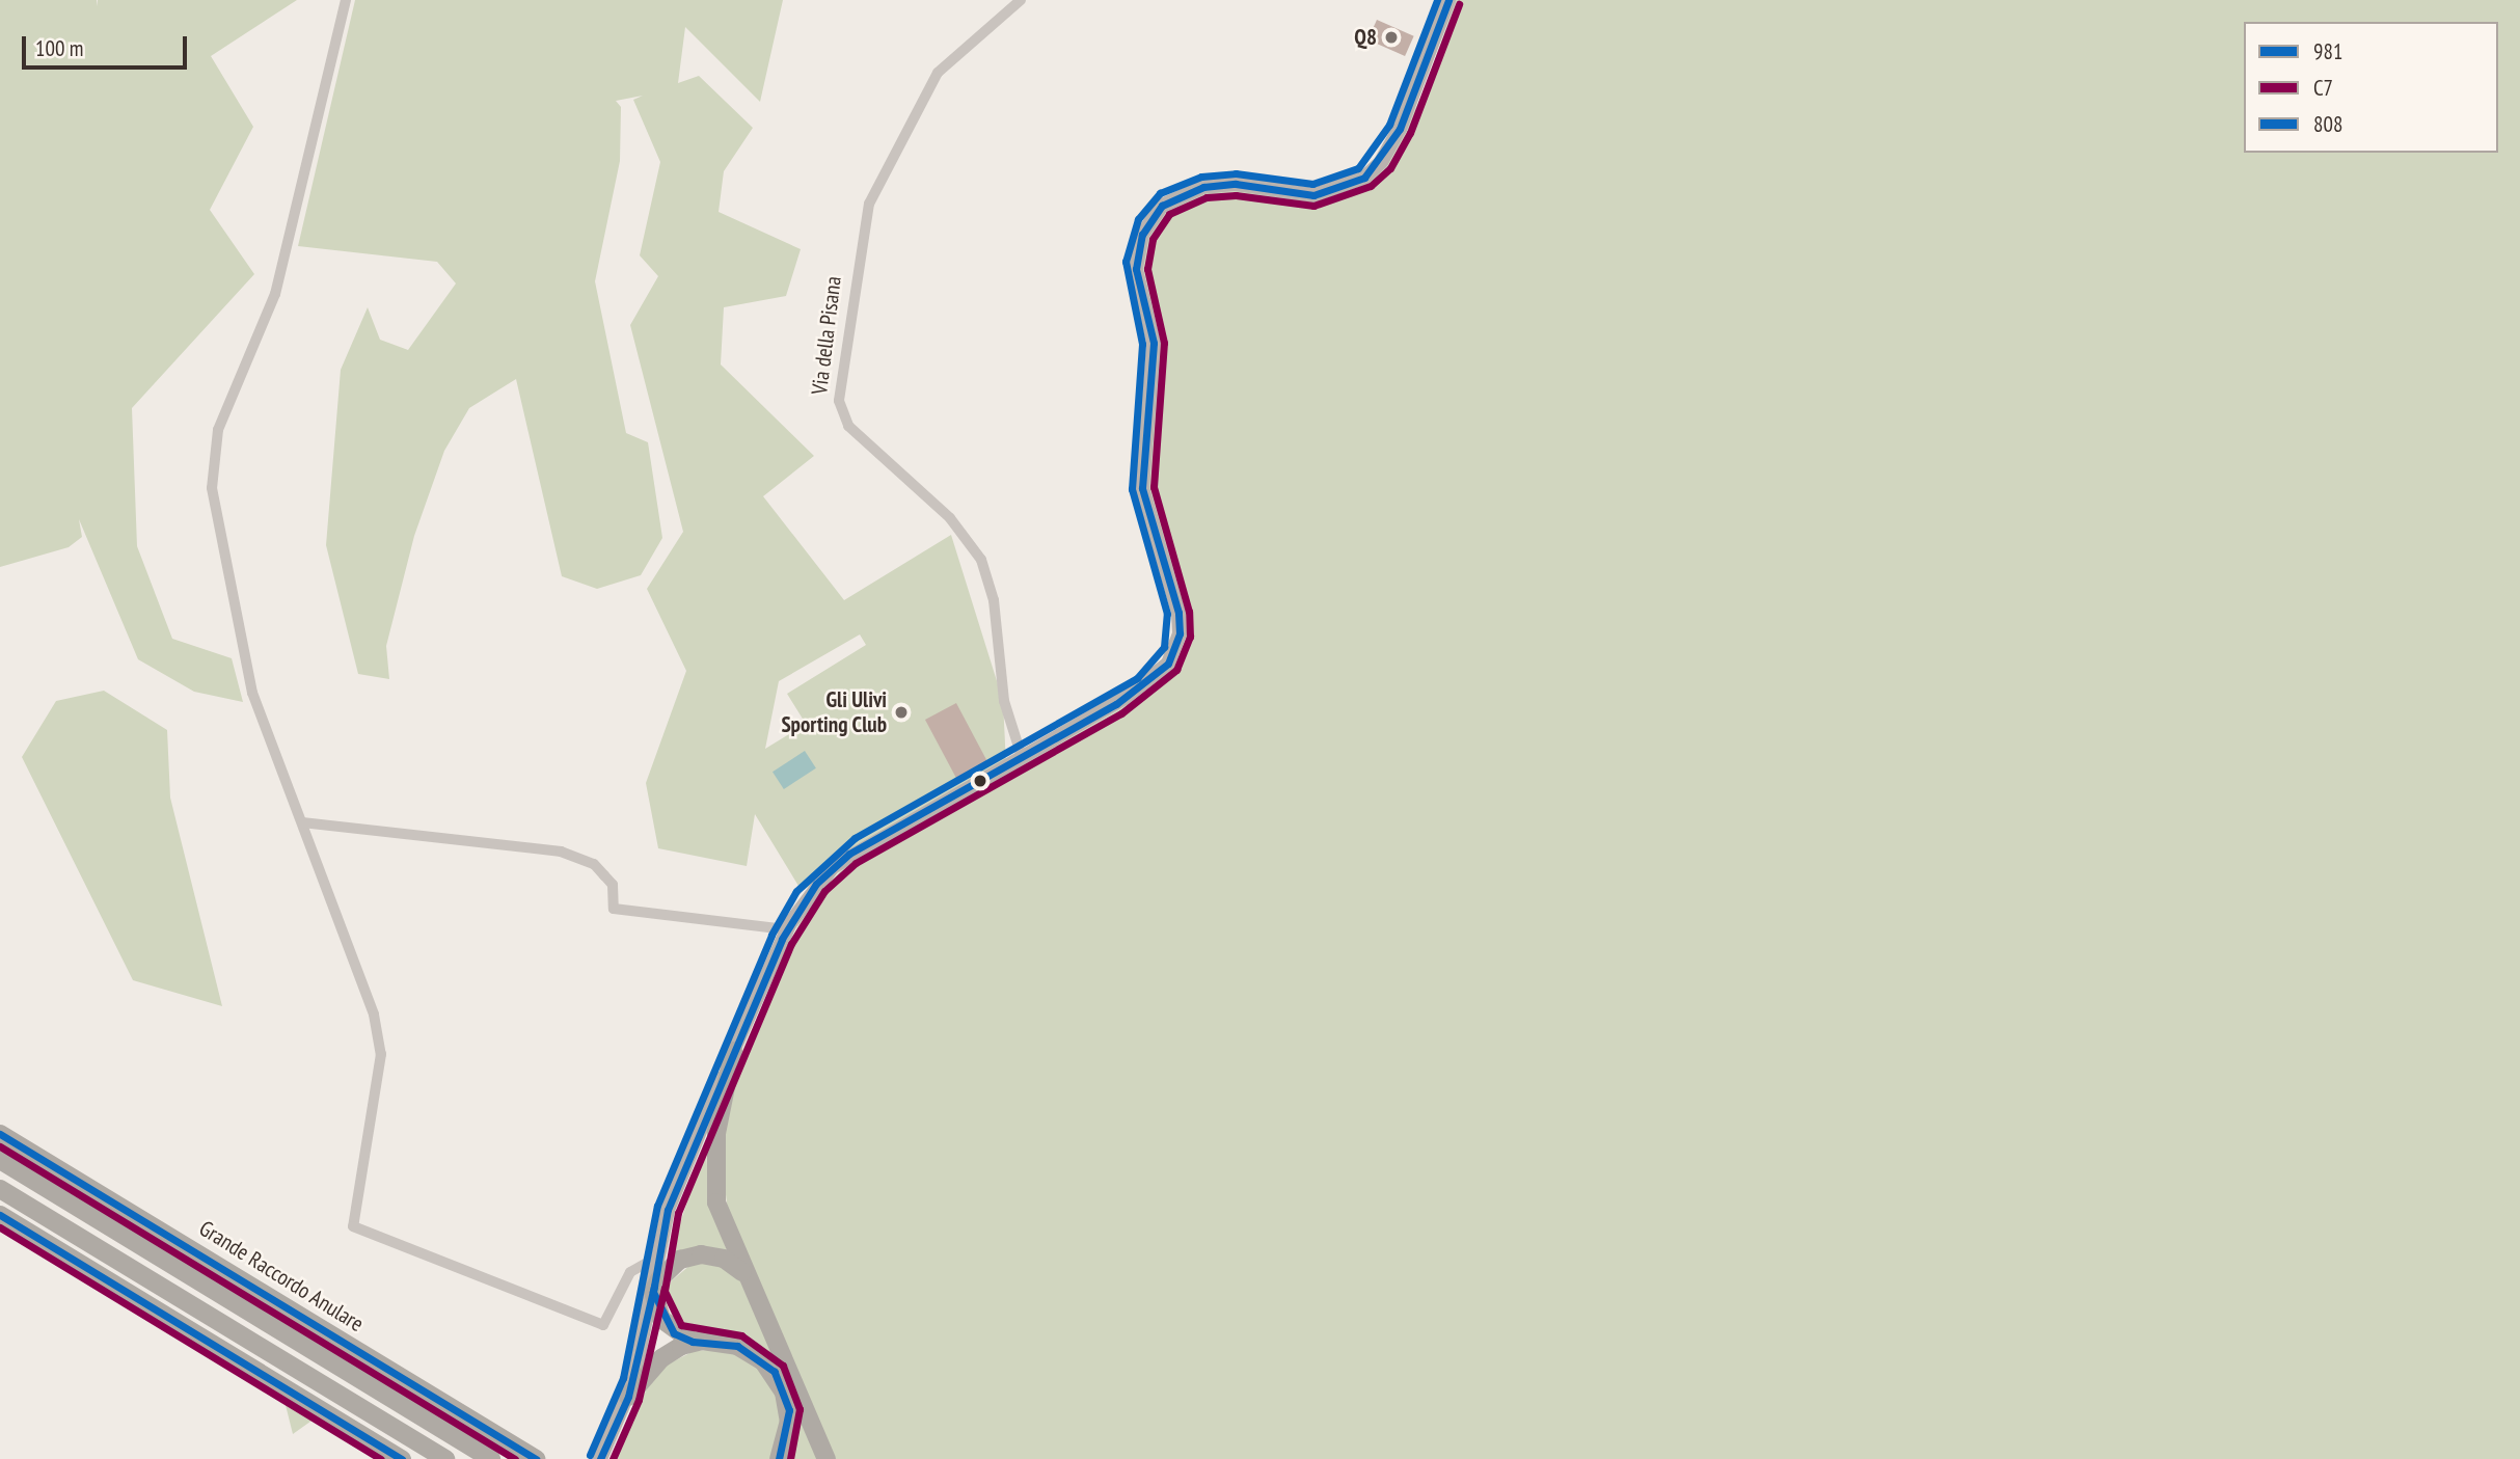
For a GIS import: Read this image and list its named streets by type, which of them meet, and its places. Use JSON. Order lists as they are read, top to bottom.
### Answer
{
  "streets": {
    "highway": ["Grande Raccordo Anulare"],
    "street": ["Via della Pisana"]
  },
  "places": ["Q8", "Gli Ulivi Sporting Club"],
  "lines": ["transit line 981", "transit line 808", "transit line C7"],
  "legend": ["981", "C7", "808"],
  "scale_bar": "100 m"
}
